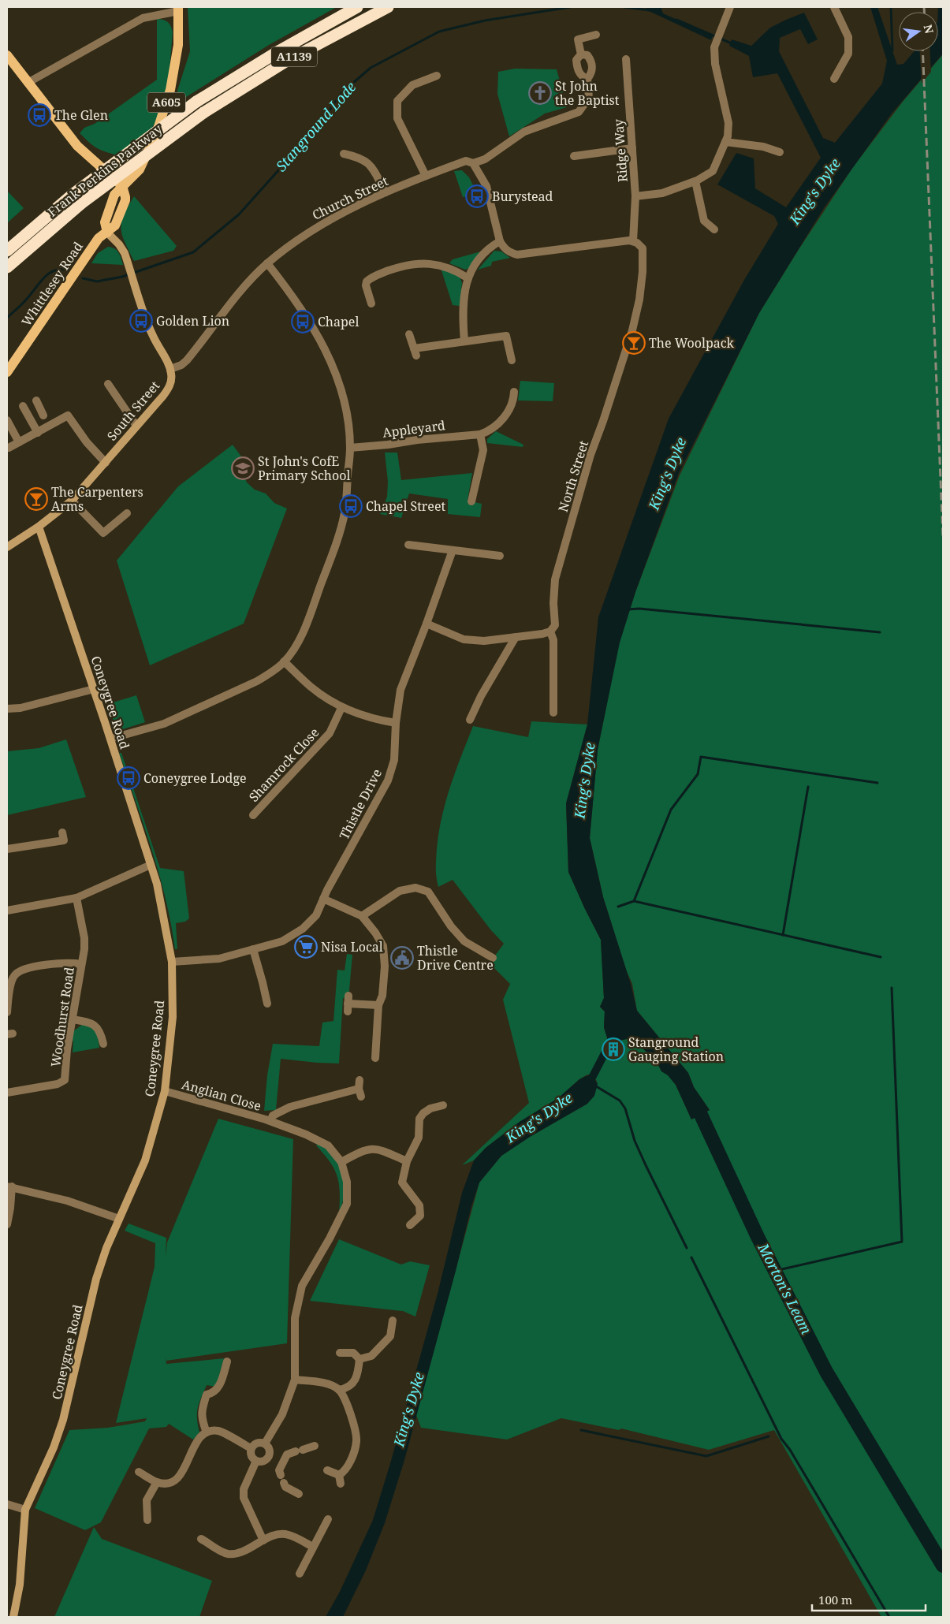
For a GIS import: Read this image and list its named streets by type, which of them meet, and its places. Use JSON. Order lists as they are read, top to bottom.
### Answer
{
  "streets": {
    "highway": ["A1139", "Frank Perkins Parkway"],
    "main road": ["A605", "Whittlesey Road"],
    "street": [
      "Ridge Way",
      "Church Street",
      "South Street",
      "Appleyard",
      "North Street",
      "Coneygree Road",
      "Shamrock Close",
      "Thistle Drive",
      "Woodhurst Road",
      "Anglian Close"
    ]
  },
  "crossings": [
    ["A605", "Whittlesey Road"],
    ["Ridge Way", "North Street"],
    ["Church Street", "South Street"],
    ["Whittlesey Road", "South Street"],
    ["South Street", "Coneygree Road"],
    ["Coneygree Road", "Thistle Drive"],
    ["Coneygree Road", "Anglian Close"]
  ],
  "water": ["Stanground Lode", "King's Dyke", "Morton's Leam"],
  "places": {
    "church": ["St John the Baptist"],
    "bus stop": [
      "The Glen",
      "Burystead",
      "Golden Lion",
      "Chapel",
      "Chapel Street",
      "Coneygree Lodge"
    ],
    "bar": ["The Woolpack", "The Carpenters Arms"],
    "school or university": ["St John's CofE Primary School"],
    "supermarket": ["Nisa Local"],
    "public building": ["Thistle Drive Centre"],
    "building": ["Stanground Gauging Station"]
  },
  "scale_bar": "100 m",
  "north": "right"
}
